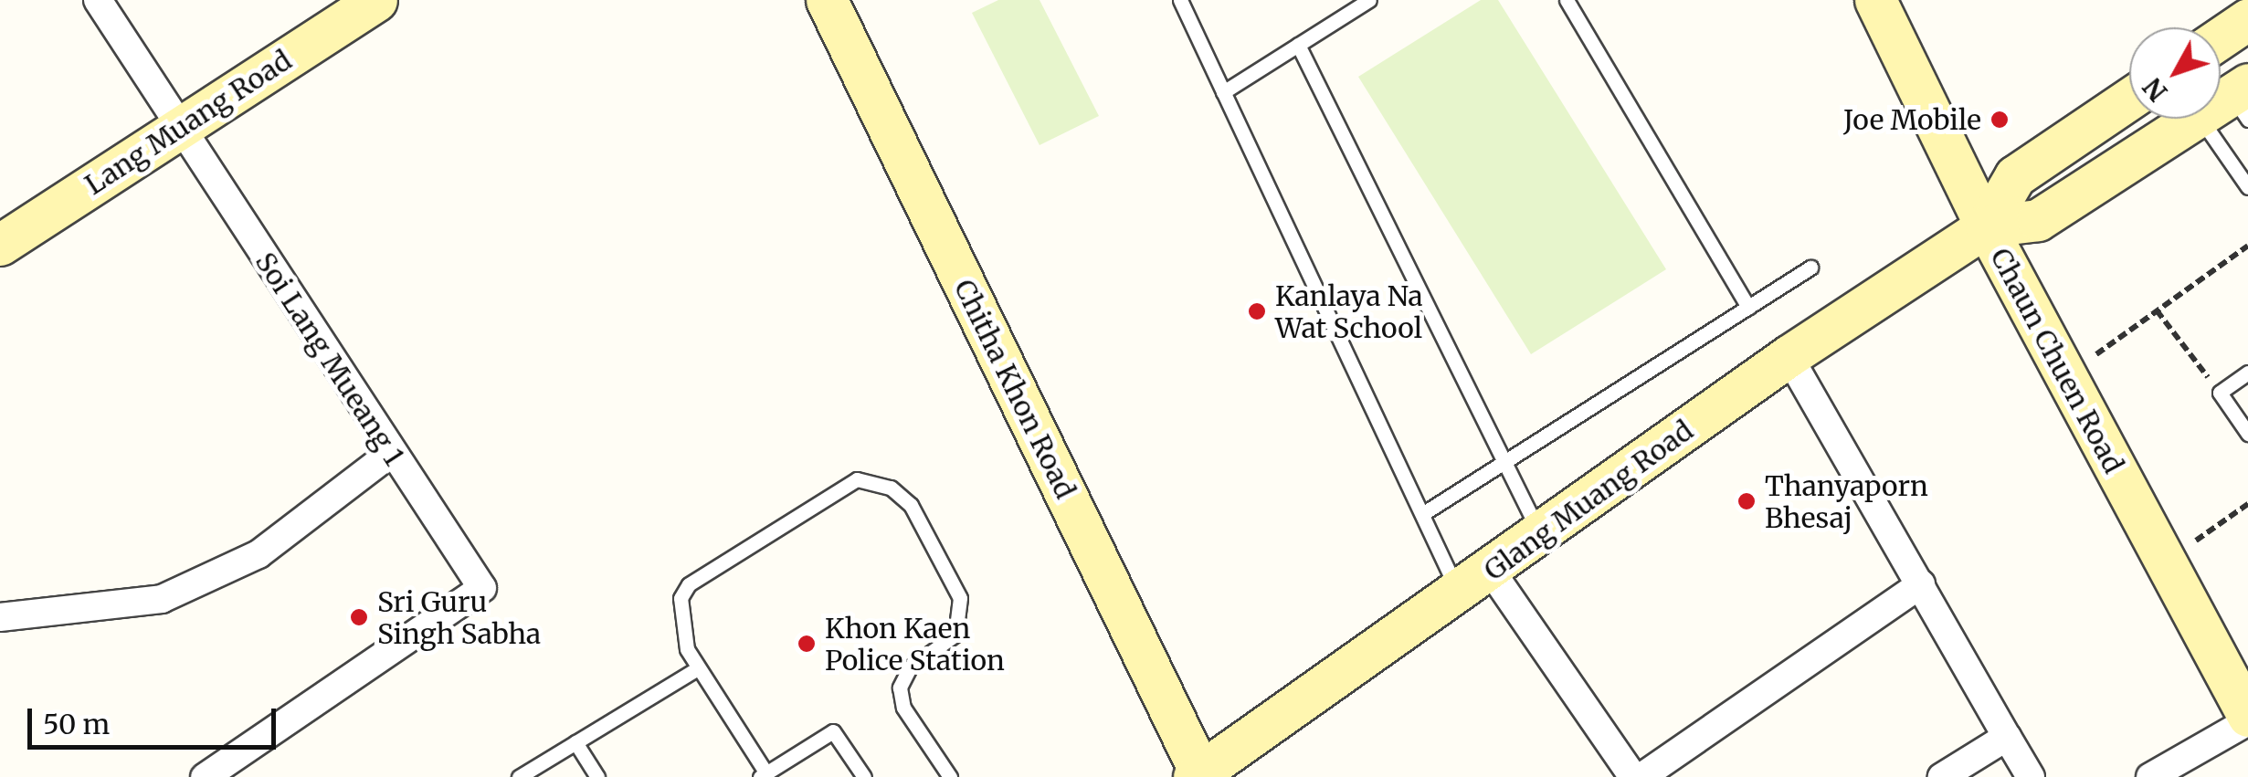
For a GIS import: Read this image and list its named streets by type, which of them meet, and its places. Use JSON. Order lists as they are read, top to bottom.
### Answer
{
  "streets": {
    "street": [
      "Lang Muang Road",
      "Soi Lang Mueang 1",
      "Chaun Chuen Road",
      "Chitha Khon Road",
      "Glang Muang Road"
    ]
  },
  "crossings": [
    ["Lang Muang Road", "Soi Lang Mueang 1"],
    ["Chaun Chuen Road", "Glang Muang Road"],
    ["Chitha Khon Road", "Glang Muang Road"]
  ],
  "places": [
    "Joe Mobile",
    "Kanlaya Na Wat School",
    "Thanyaporn Bhesaj",
    "Sri Guru Singh Sabha",
    "Khon Kaen Police Station"
  ],
  "scale_bar": "50 m",
  "north": "bottom left"
}
